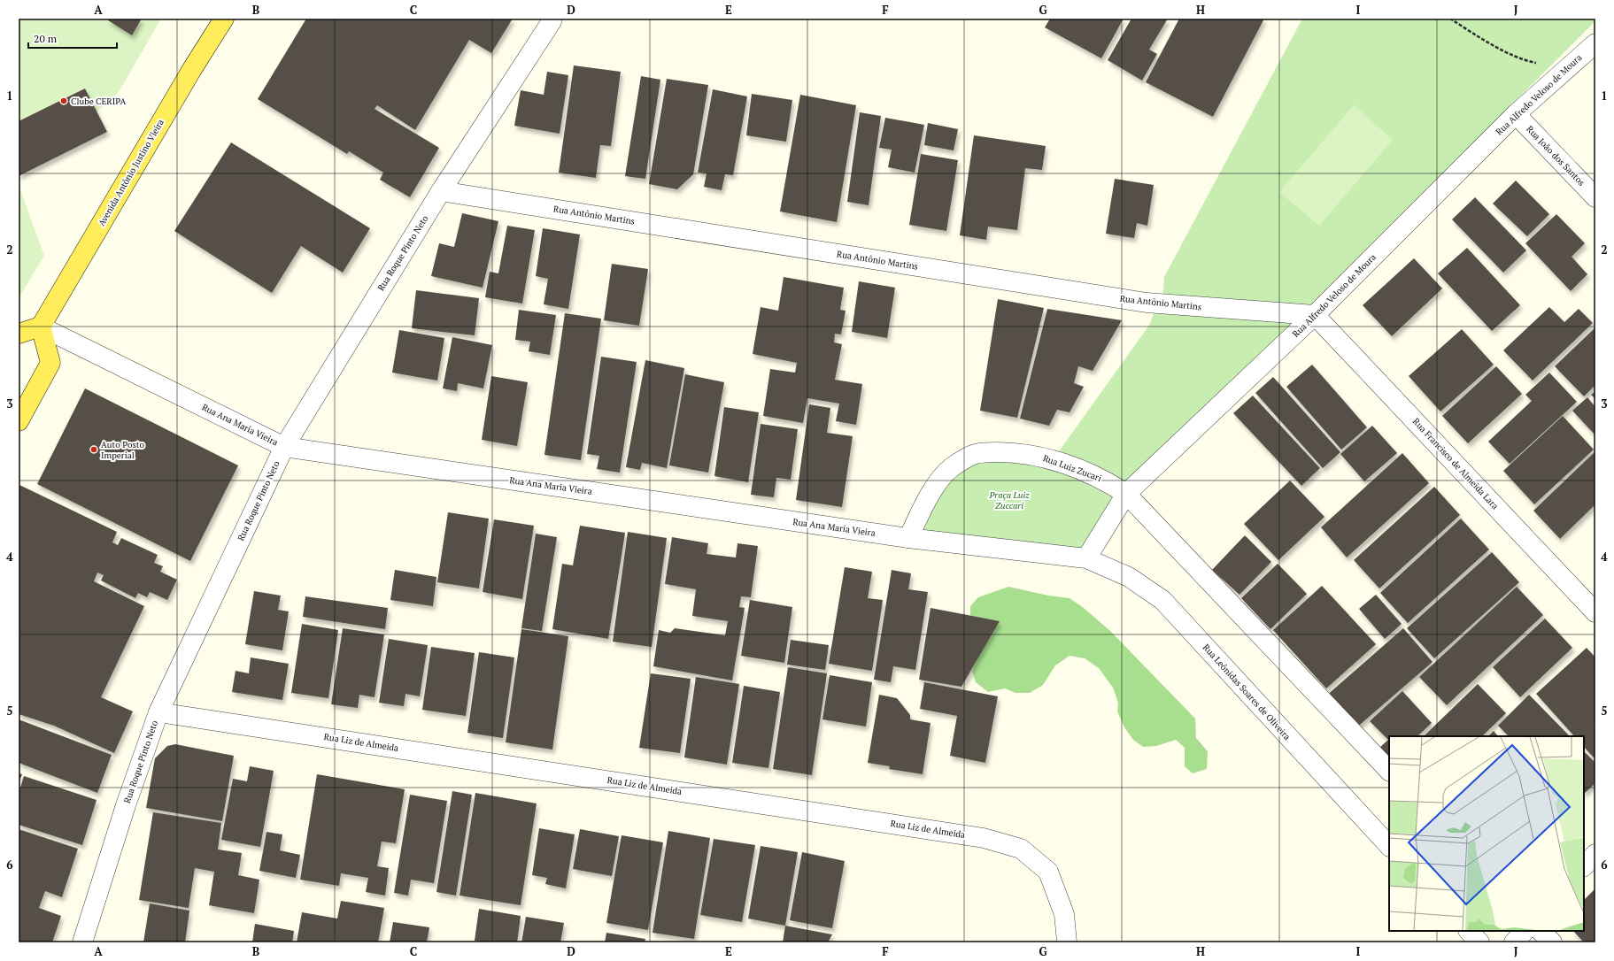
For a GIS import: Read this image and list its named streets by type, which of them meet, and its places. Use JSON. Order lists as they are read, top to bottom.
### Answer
{
  "streets": {
    "main road": ["Avenida Antônio Justino Vieira"],
    "street": [
      "Rua Alfredo Veloso de Moura",
      "Rua João dos Santos",
      "Rua Antônio Martins",
      "Rua Roque Pinto Neto",
      "Rua Ana Maria Vieira",
      "Rua Francisco de Almeida Lara",
      "Rua Luiz Zucari",
      "Rua Leônidas Soares de Oliveira",
      "Rua Liz de Almeida"
    ]
  },
  "crossings": [
    ["Rua Alfredo Veloso de Moura", "Rua João dos Santos"],
    ["Rua Alfredo Veloso de Moura", "Rua Antônio Martins"],
    ["Rua Alfredo Veloso de Moura", "Rua Ana Maria Vieira"],
    ["Rua Alfredo Veloso de Moura", "Rua Francisco de Almeida Lara"],
    ["Rua Alfredo Veloso de Moura", "Rua Luiz Zucari"],
    ["Rua Alfredo Veloso de Moura", "Rua Leônidas Soares de Oliveira"],
    ["Avenida Antônio Justino Vieira", "Rua Ana Maria Vieira"],
    ["Rua Antônio Martins", "Rua Roque Pinto Neto"],
    ["Rua Antônio Martins", "Rua Francisco de Almeida Lara"],
    ["Rua Roque Pinto Neto", "Rua Ana Maria Vieira"],
    ["Rua Roque Pinto Neto", "Rua Liz de Almeida"],
    ["Rua Ana Maria Vieira", "Rua Luiz Zucari"],
    ["Rua Ana Maria Vieira", "Rua Leônidas Soares de Oliveira"]
  ],
  "parks": ["Praça Luiz Zuccari"],
  "places": ["Clube CERIPA", "Auto Posto Imperial"],
  "scale_bar": "20 m",
  "grid": {
    "columns": [
      "A",
      "B",
      "C",
      "D",
      "E",
      "F",
      "G",
      "H",
      "I",
      "J"
    ],
    "rows": [
      "1",
      "2",
      "3",
      "4",
      "5",
      "6"
    ]
  }
}
